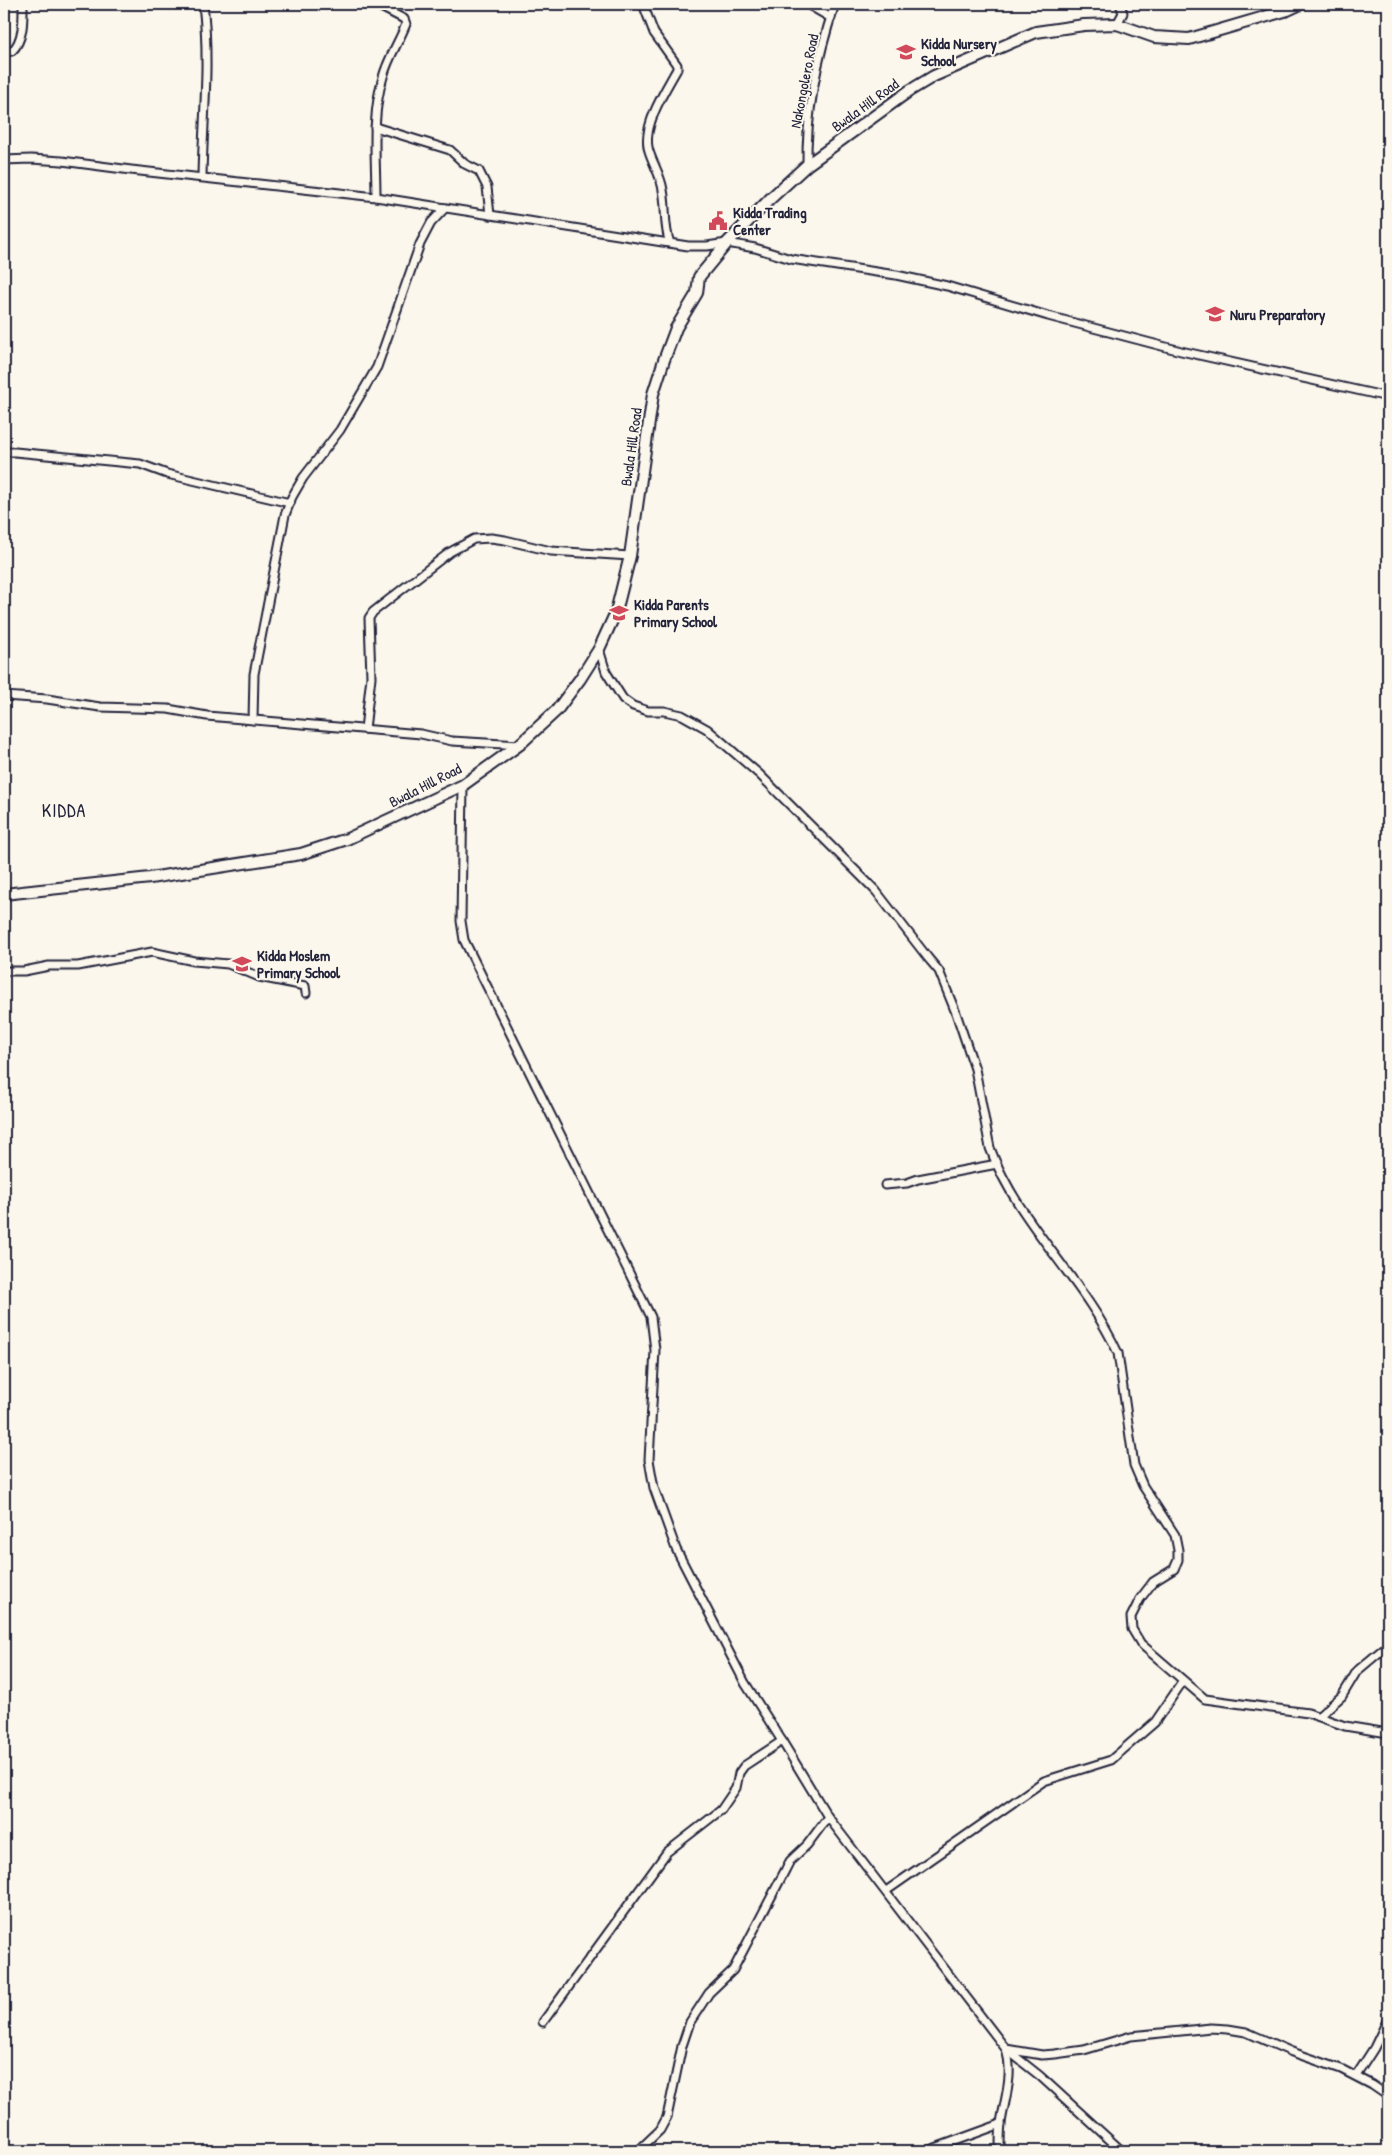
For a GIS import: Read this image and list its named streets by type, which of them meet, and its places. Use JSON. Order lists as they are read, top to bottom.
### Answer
{
  "streets": {
    "street": ["Nakongolero Road", "Bwala Hill Road"]
  },
  "crossings": [
    ["Nakongolero Road", "Bwala Hill Road"]
  ],
  "districts": ["KIDDA"],
  "places": {
    "school or university": [
      "Kidda Nursery School",
      "Nuru Preparatory",
      "Kidda Parents Primary School",
      "Kidda Moslem Primary School"
    ],
    "public building": ["Kidda Trading Center"]
  }
}
